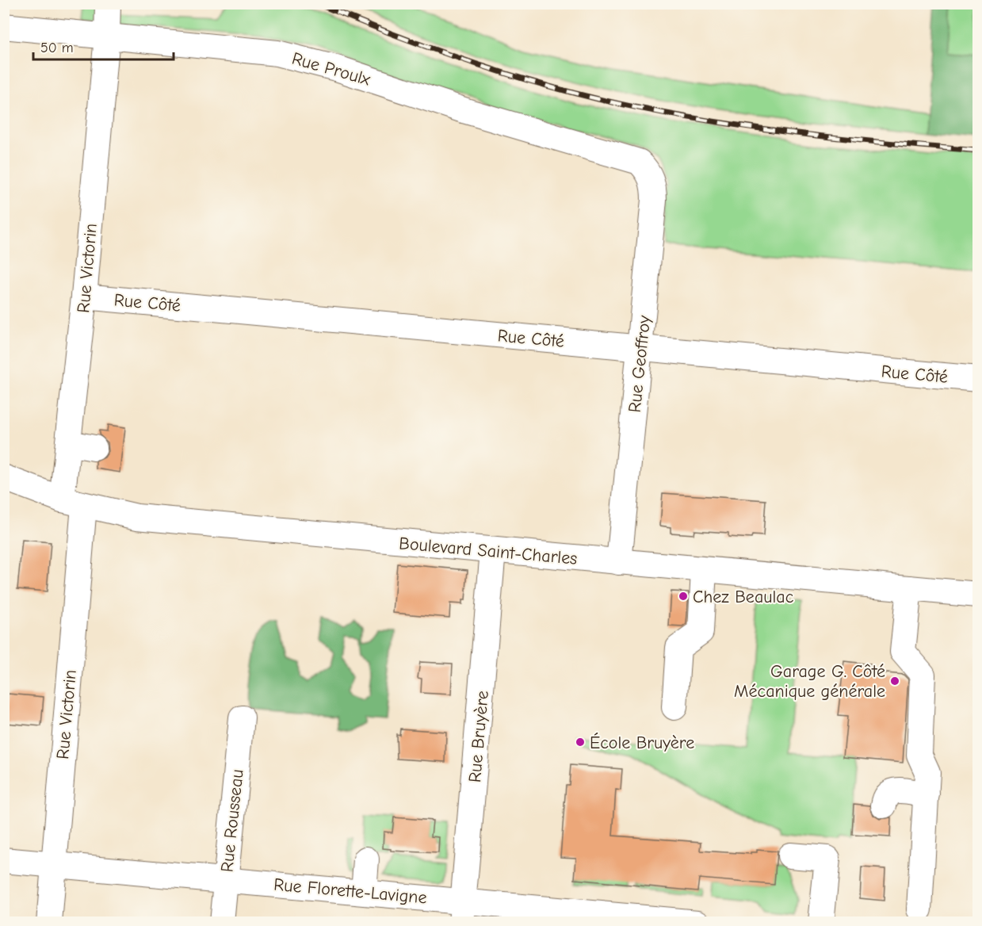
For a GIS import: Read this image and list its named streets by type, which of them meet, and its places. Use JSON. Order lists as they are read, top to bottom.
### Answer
{
  "streets": {
    "street": [
      "Rue Proulx",
      "Rue Victorin",
      "Rue Côté",
      "Rue Geoffroy",
      "Boulevard Saint-Charles",
      "Rue Bruyère",
      "Rue Rousseau",
      "Rue Florette-Lavigne"
    ]
  },
  "crossings": [
    ["Rue Proulx", "Rue Victorin"],
    ["Rue Proulx", "Rue Geoffroy"],
    ["Rue Victorin", "Rue Côté"],
    ["Rue Victorin", "Boulevard Saint-Charles"],
    ["Rue Victorin", "Rue Florette-Lavigne"],
    ["Rue Côté", "Rue Geoffroy"],
    ["Rue Geoffroy", "Boulevard Saint-Charles"],
    ["Boulevard Saint-Charles", "Rue Bruyère"],
    ["Rue Bruyère", "Rue Florette-Lavigne"],
    ["Rue Rousseau", "Rue Florette-Lavigne"]
  ],
  "places": ["Chez Beaulac", "Garage G. Côté Mécanique générale", "École Bruyère"],
  "scale_bar": "50 m"
}
